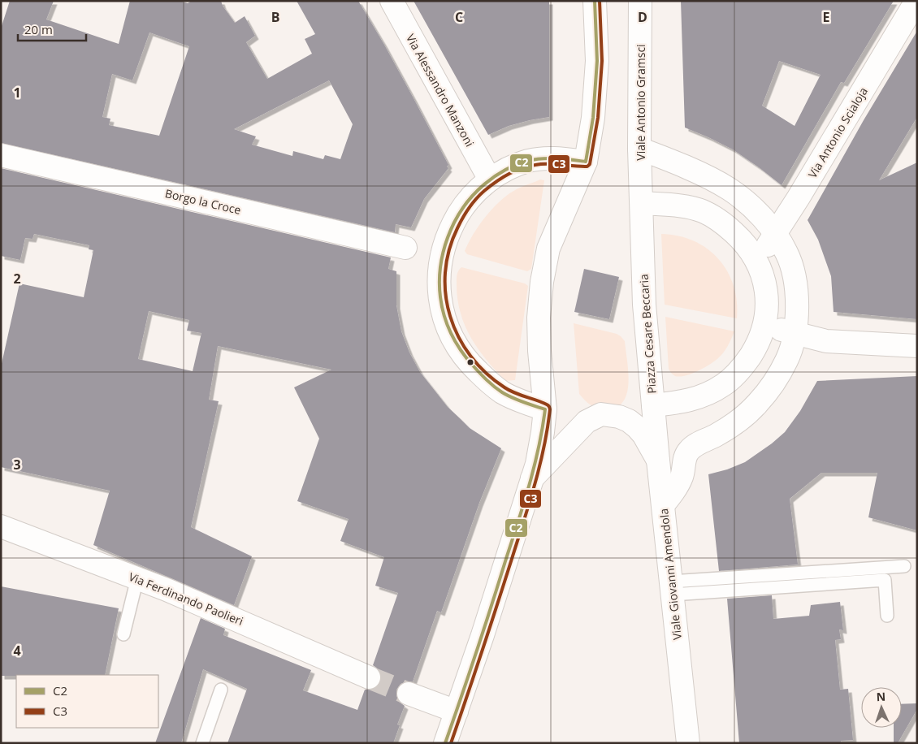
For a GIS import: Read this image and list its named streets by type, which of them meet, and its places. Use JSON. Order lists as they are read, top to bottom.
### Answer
{
  "streets": {
    "street": [
      "Via Alessandro Manzoni",
      "Viale Antonio Gramsci",
      "Via Antonio Scialoja",
      "Borgo la Croce",
      "Piazza Cesare Beccaria",
      "Viale Giovanni Amendola",
      "Via Ferdinando Paolieri"
    ]
  },
  "crossings": [
    ["Viale Antonio Gramsci", "Piazza Cesare Beccaria"],
    ["Via Antonio Scialoja", "Piazza Cesare Beccaria"],
    ["Piazza Cesare Beccaria", "Viale Giovanni Amendola"]
  ],
  "lines": ["transit line C2", "transit line C3"],
  "legend": ["C2", "C3"],
  "scale_bar": "20 m",
  "north": "top",
  "grid": {
    "columns": [
      "B",
      "C",
      "D",
      "E"
    ],
    "rows": [
      "1",
      "2",
      "3",
      "4"
    ]
  }
}
